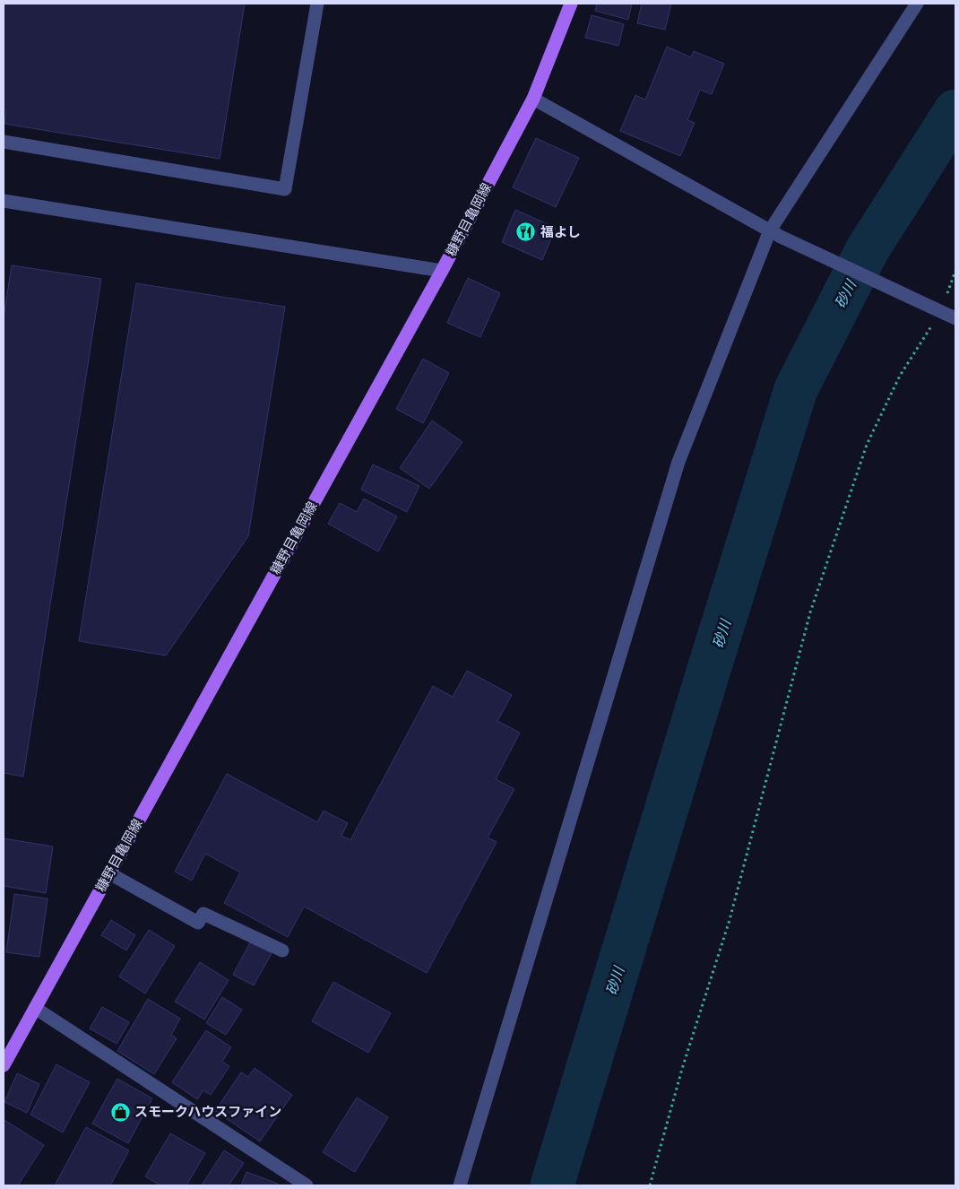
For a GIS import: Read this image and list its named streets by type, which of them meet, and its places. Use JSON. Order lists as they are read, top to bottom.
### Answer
{
  "streets": {
    "main road": ["糠野目亀岡線"]
  },
  "water": ["砂川"],
  "places": {
    "restaurant": ["福よし"],
    "shop": ["スモークハウスファイン"]
  }
}
